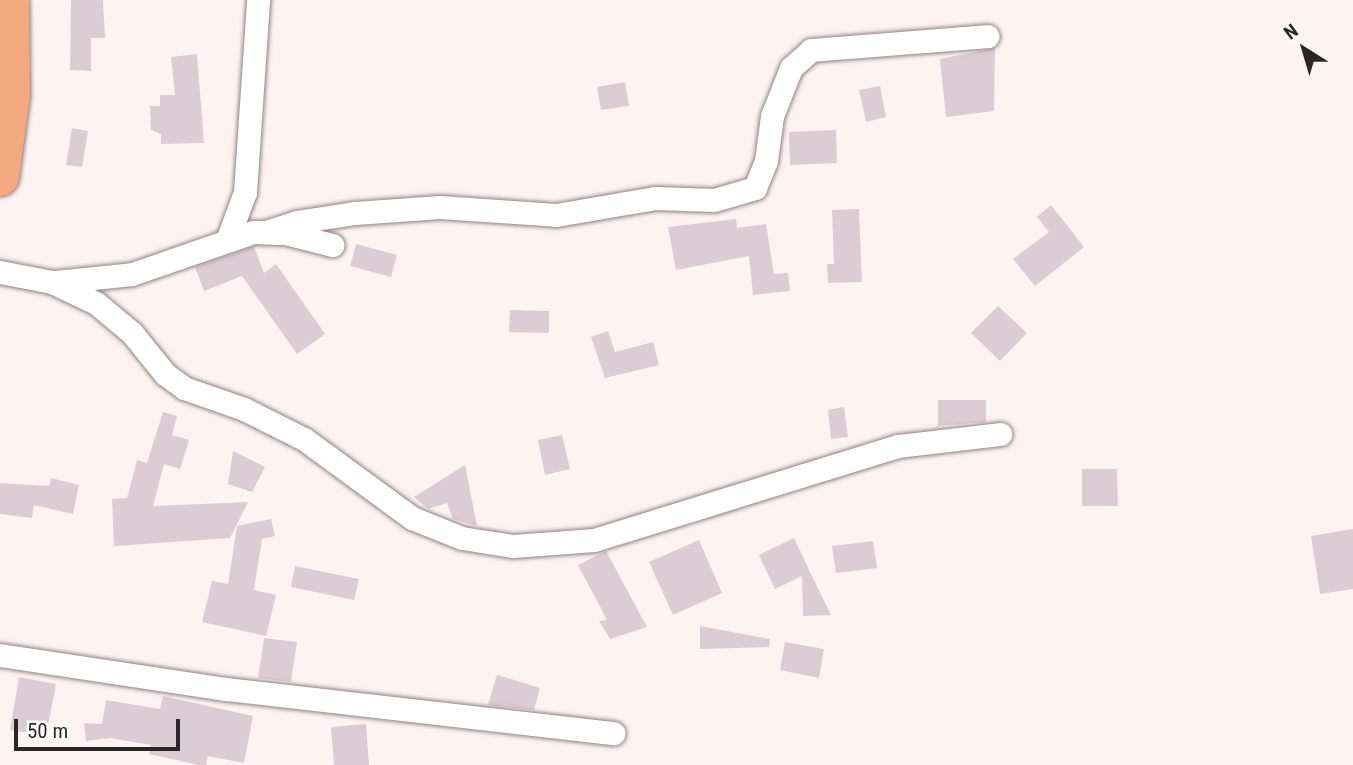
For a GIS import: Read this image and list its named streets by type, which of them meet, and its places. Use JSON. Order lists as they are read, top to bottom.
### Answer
{
  "scale_bar": "50 m",
  "north": "top left"
}
